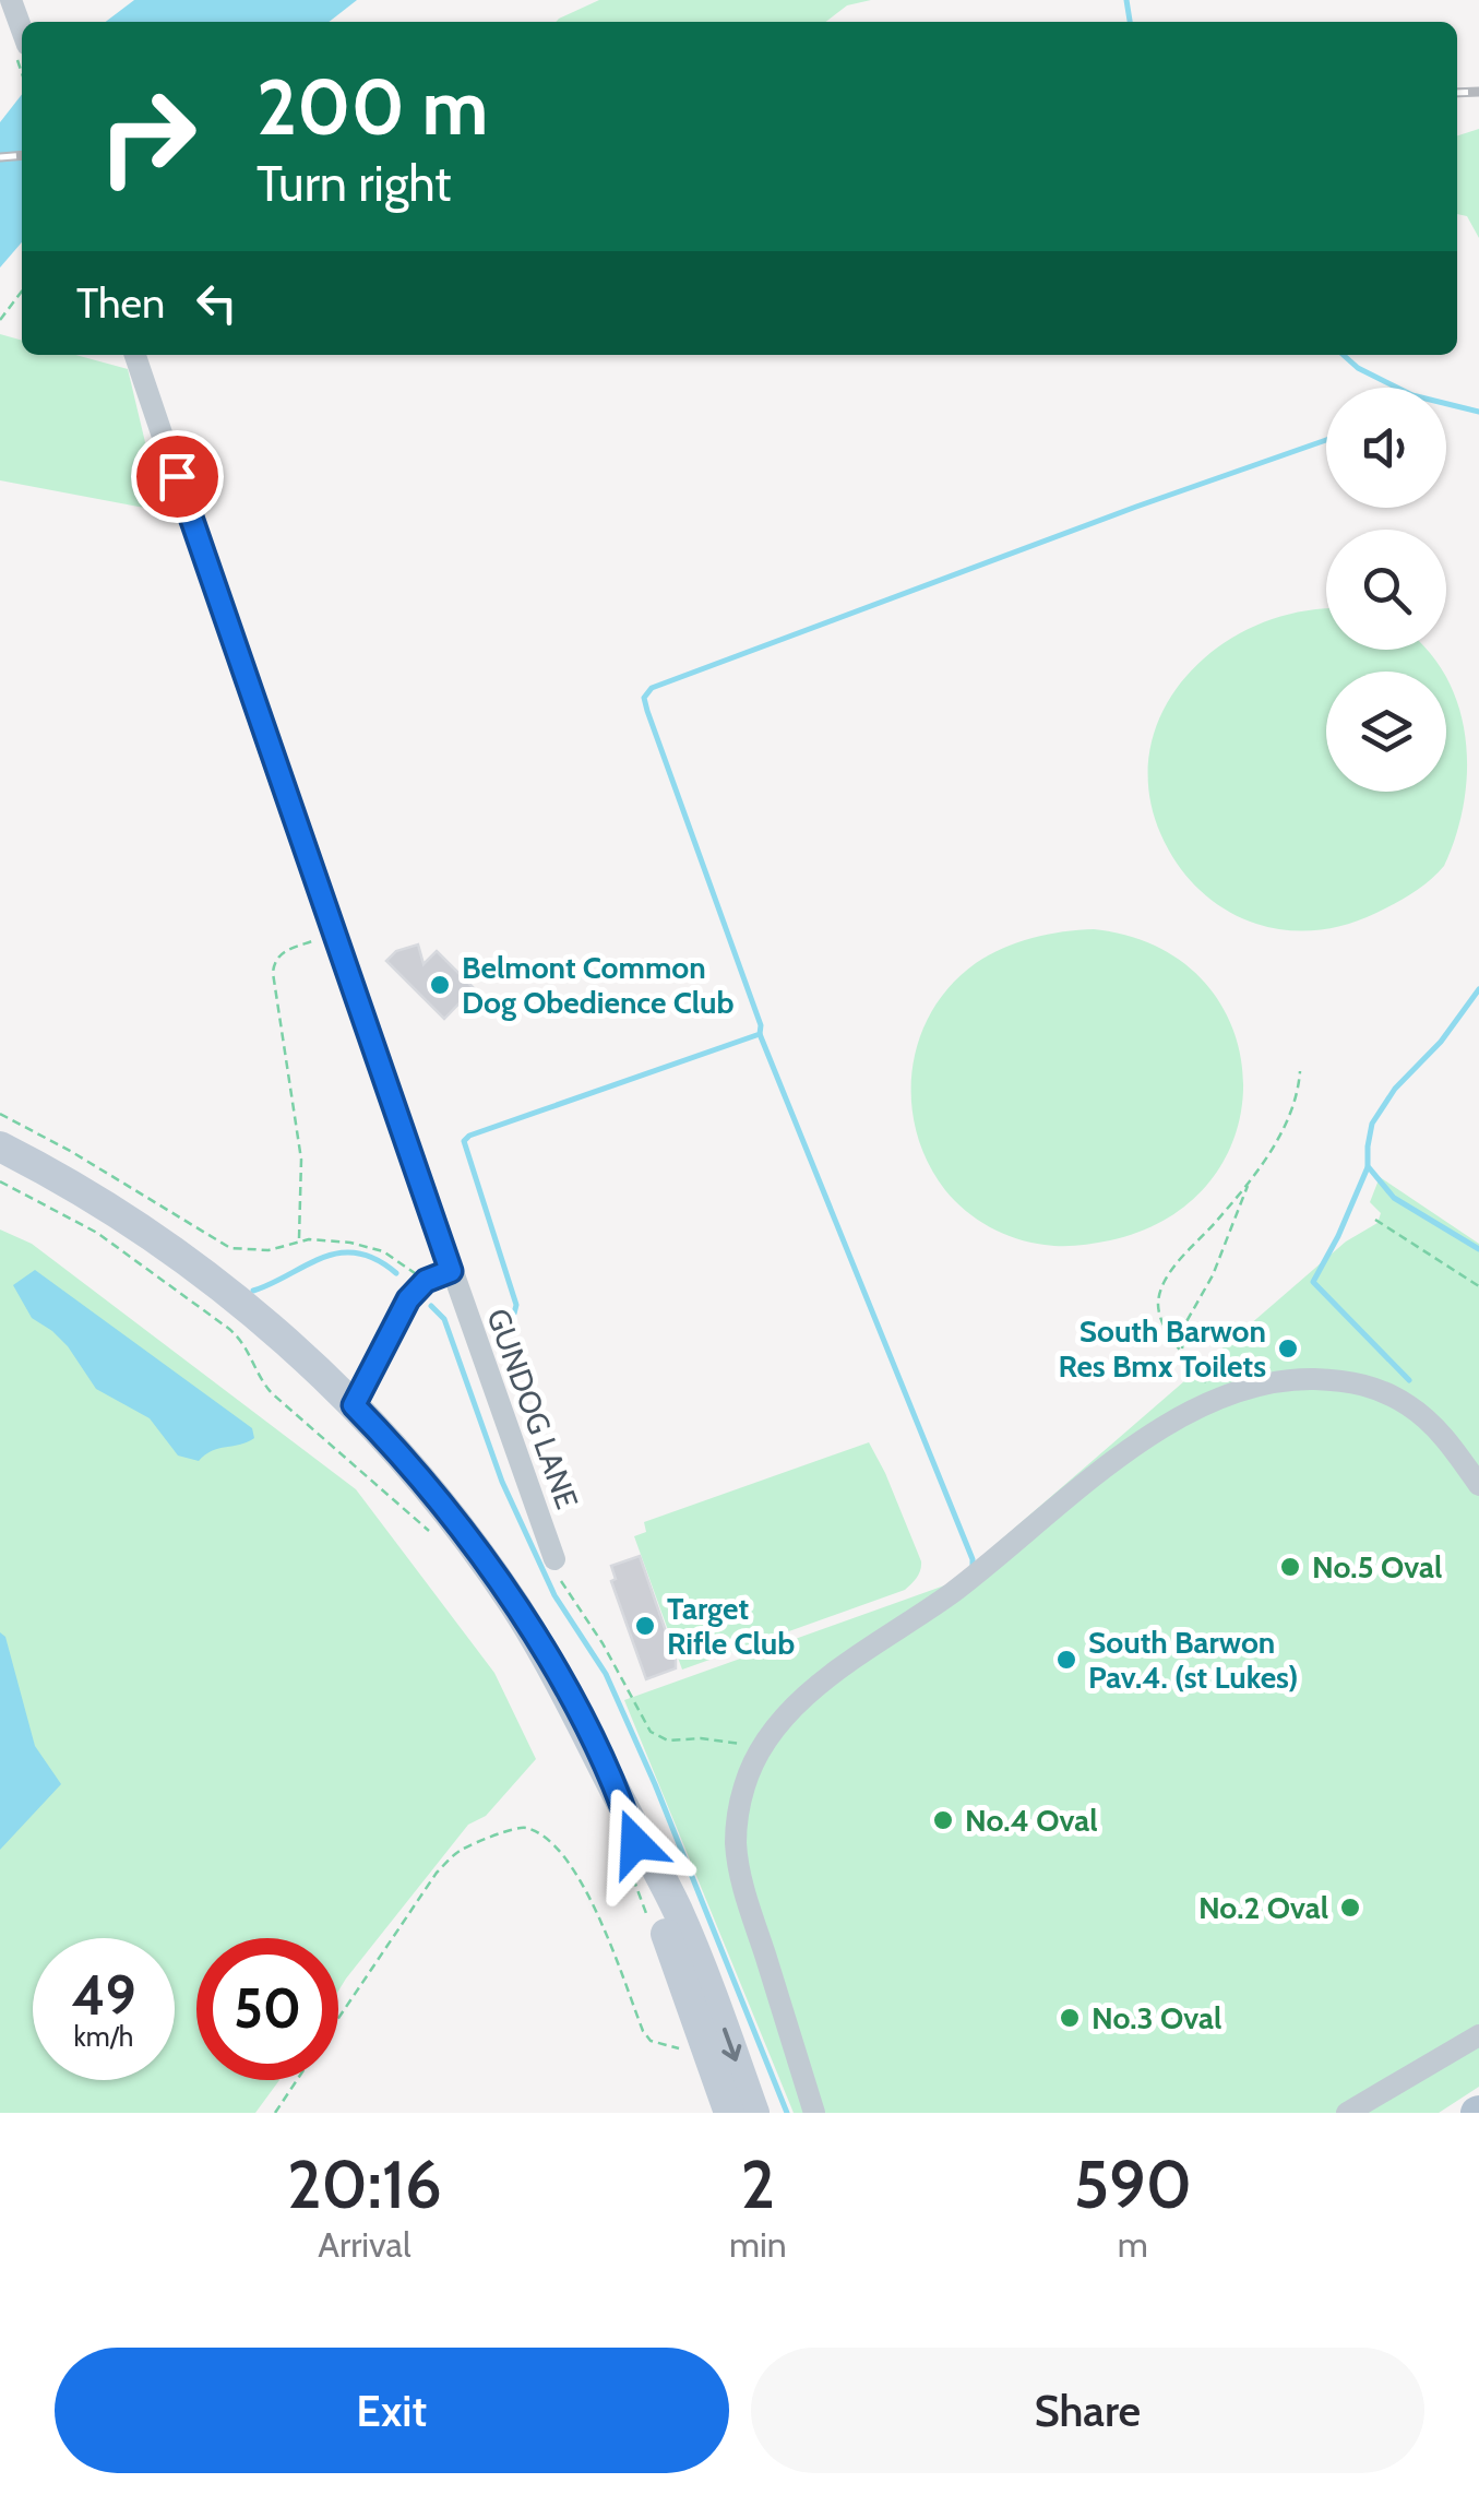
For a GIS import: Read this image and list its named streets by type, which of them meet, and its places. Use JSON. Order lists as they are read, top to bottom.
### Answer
{
  "streets": {
    "street": ["GUNDOG LANE"]
  },
  "places": [
    "Belmont Common Dog Obedience Club",
    "South Barwon Res Bmx Toilets",
    "No.5 Oval",
    "Target Rifle Club",
    "South Barwon Pav.4. (st Lukes)",
    "No.4 Oval",
    "No.2 Oval",
    "No.3 Oval"
  ],
  "page": {
    "turn": ["200 m", "Turn right"],
    "then": "Then",
    "speed": "49 km/h",
    "limit": "50",
    "eta": [
      "20:16",
      "Arrival",
      "2",
      "min",
      "590",
      "m"
    ],
    "buttons": ["Exit", "Share"]
  }
}
